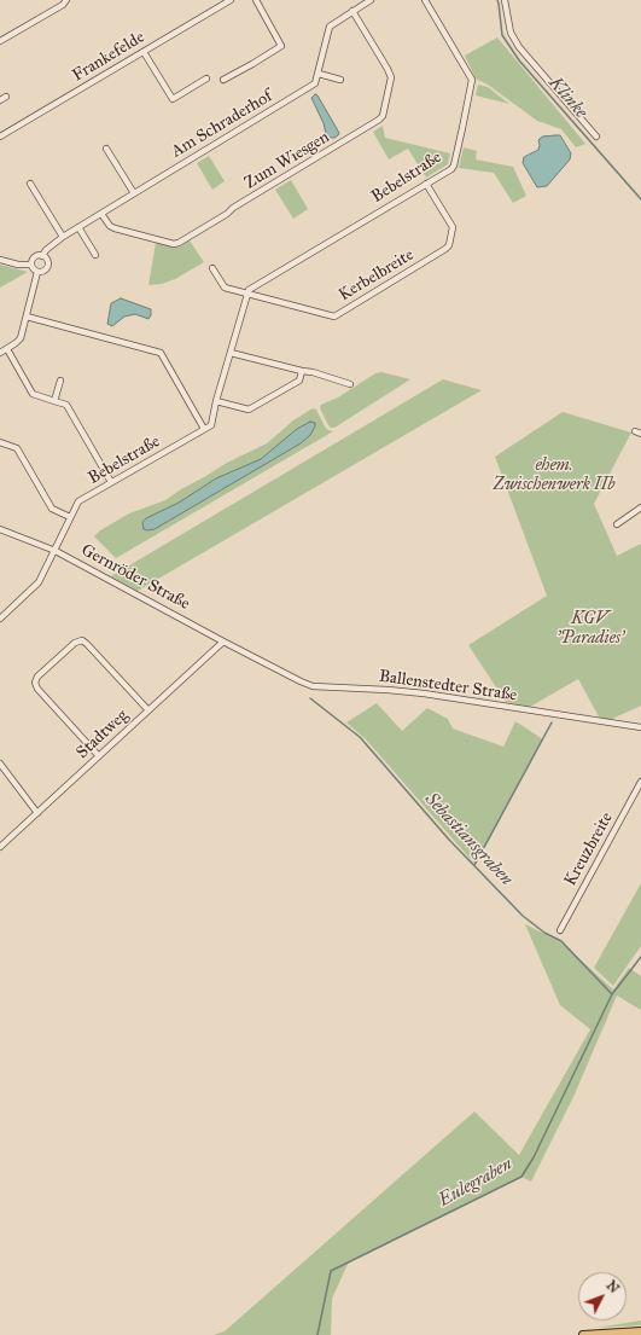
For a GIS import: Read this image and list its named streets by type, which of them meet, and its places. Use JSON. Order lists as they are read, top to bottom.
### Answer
{
  "streets": {
    "street": [
      "Frankefelde",
      "Am Schraderhof",
      "Zum Wiesgen",
      "Bebelstraße",
      "Kerbelbreite",
      "Gernröder Straße",
      "Ballenstedter Straße",
      "Stadtweg",
      "Kreuzbreite"
    ]
  },
  "crossings": [
    ["Am Schraderhof", "Zum Wiesgen"],
    ["Bebelstraße", "Kerbelbreite"],
    ["Bebelstraße", "Gernröder Straße"],
    ["Gernröder Straße", "Ballenstedter Straße"],
    ["Gernröder Straße", "Stadtweg"]
  ],
  "water": ["Klinke", "Sebastiansgraben", "Eulegraben"],
  "parks": ["ehem. Zwischenwerk IIb", "KGV 'Paradies'"],
  "north": "top right"
}
